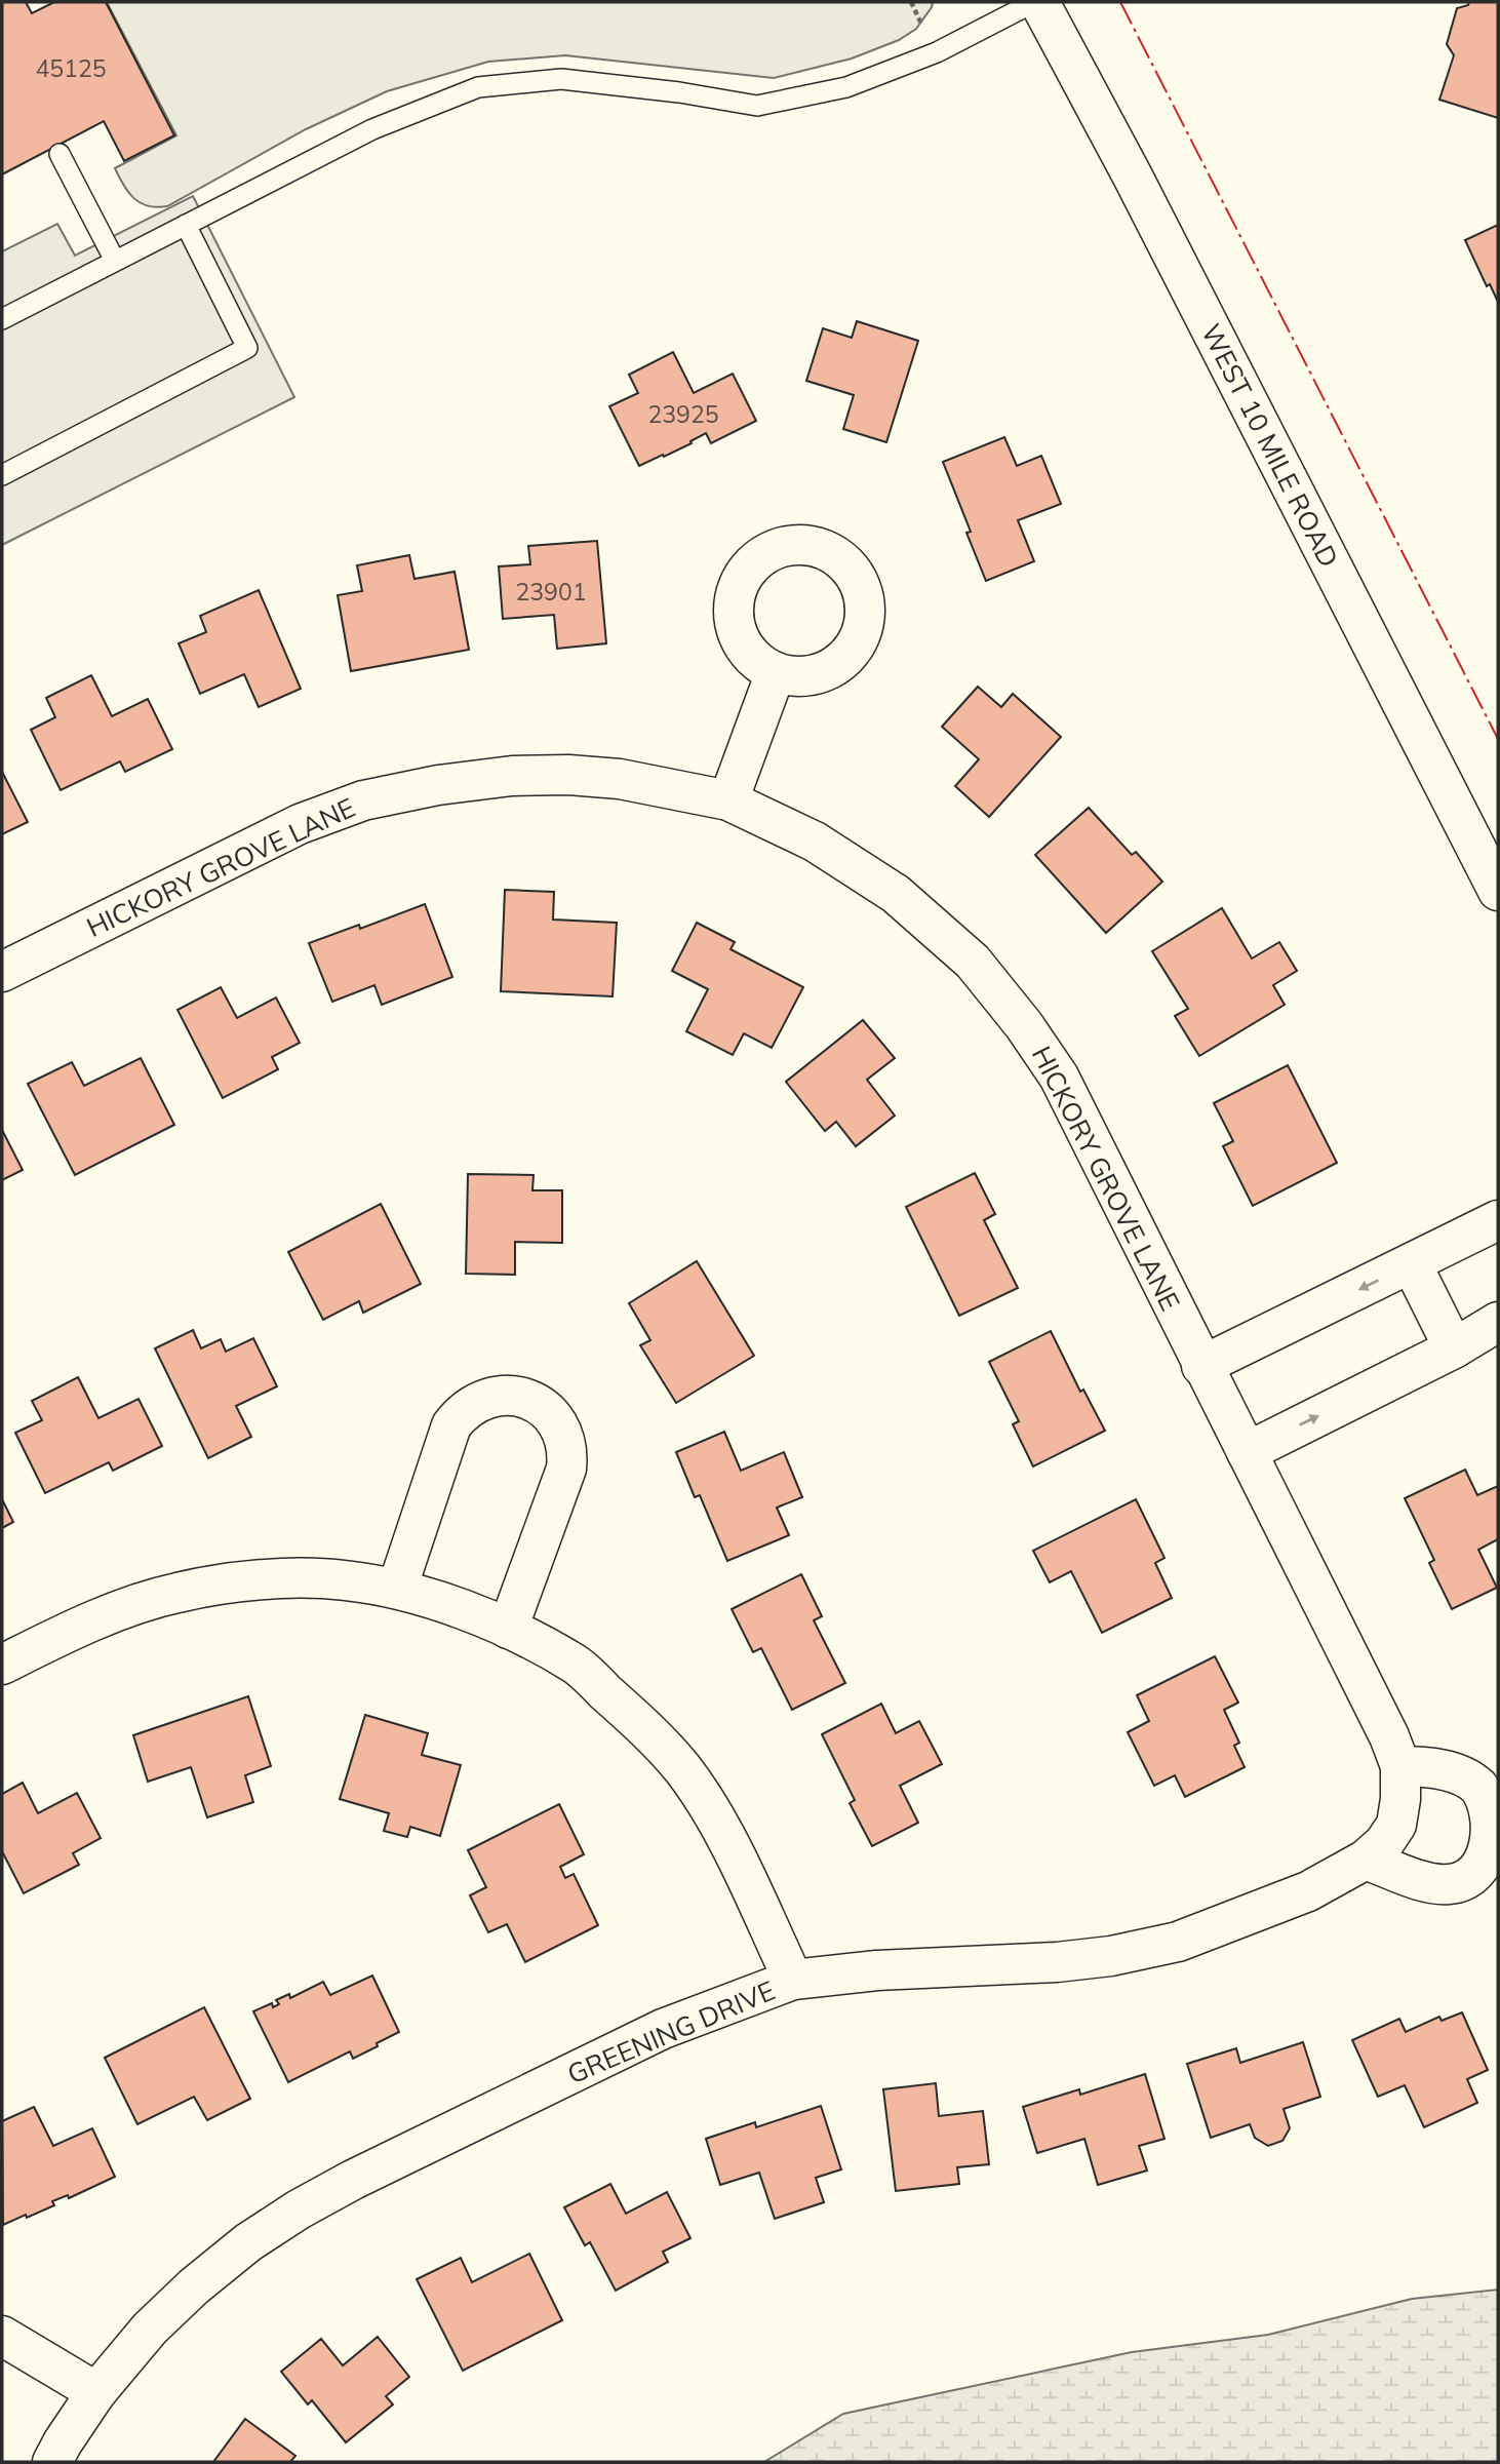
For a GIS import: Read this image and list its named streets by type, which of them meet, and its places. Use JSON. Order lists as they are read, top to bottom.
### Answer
{
  "streets": {
    "street": ["WEST 10 MILE ROAD", "HICKORY GROVE LANE", "GREENING DRIVE"]
  },
  "crossings": [
    ["HICKORY GROVE LANE", "GREENING DRIVE"]
  ],
  "house_numbers": ["45125", "23925", "23901"]
}
